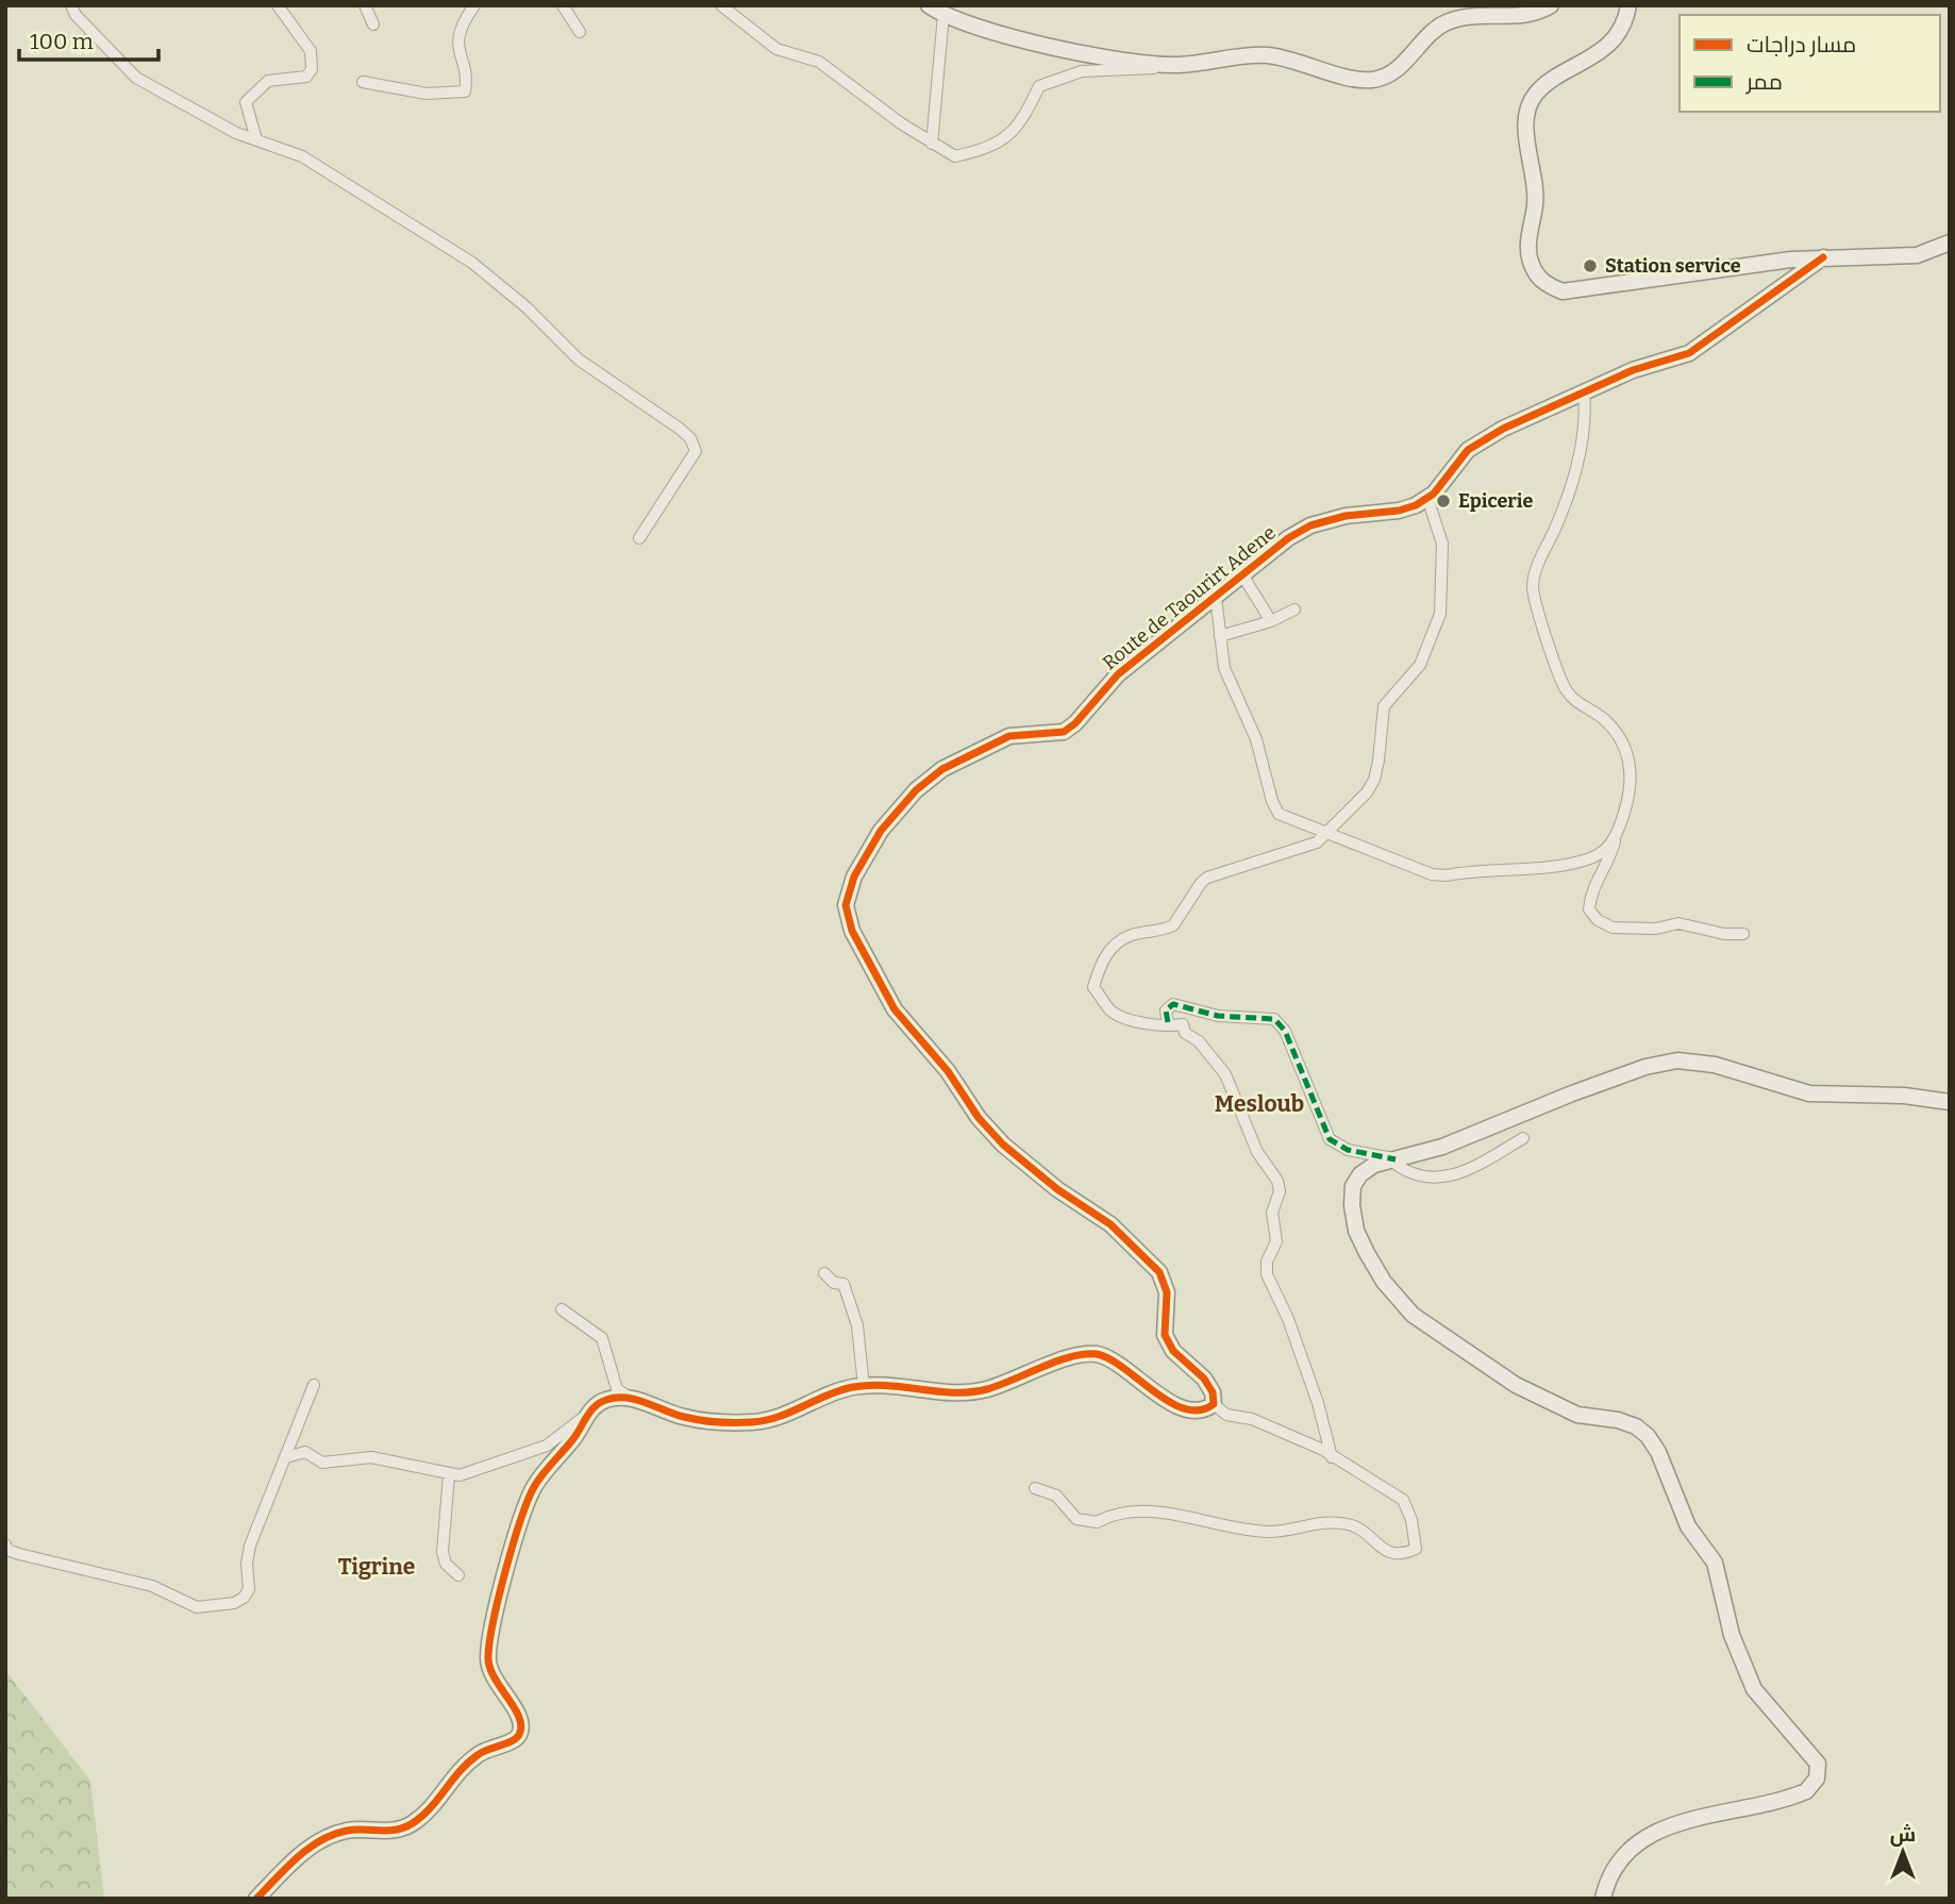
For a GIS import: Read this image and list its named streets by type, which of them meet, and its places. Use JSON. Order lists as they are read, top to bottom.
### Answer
{
  "streets": {
    "street": ["Route de Taourirt Adene"]
  },
  "districts": ["Mesloub", "Tigrine"],
  "places": ["Station service", "Epicerie"],
  "legend": ["مسار دراجات", "ممر"],
  "scale_bar": "100 m",
  "north": "top"
}
